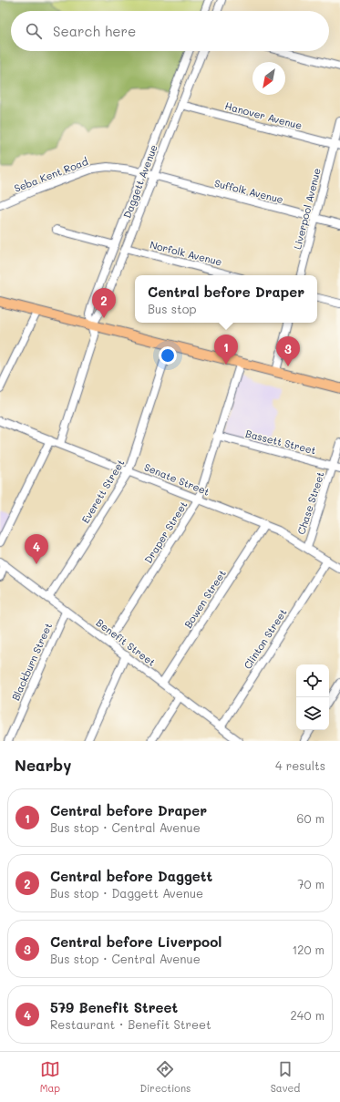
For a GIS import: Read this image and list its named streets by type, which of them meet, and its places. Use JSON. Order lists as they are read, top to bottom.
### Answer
{
  "streets": {
    "street": [
      "Hanover Avenue",
      "Seba Kent Road",
      "Daggett Avenue",
      "Suffolk Avenue",
      "Liverpool Avenue",
      "Norfolk Avenue",
      "Bassett Street",
      "Senate Street",
      "Everett Street",
      "Chase Street",
      "Draper Street",
      "Bowen Street",
      "Clinton Street",
      "Benefit Street",
      "Blackburn Street"
    ]
  },
  "crossings": [
    ["Hanover Avenue", "Daggett Avenue"],
    ["Hanover Avenue", "Liverpool Avenue"],
    ["Seba Kent Road", "Daggett Avenue"],
    ["Seba Kent Road", "Suffolk Avenue"],
    ["Daggett Avenue", "Suffolk Avenue"],
    ["Daggett Avenue", "Norfolk Avenue"],
    ["Daggett Avenue", "Senate Street"],
    ["Suffolk Avenue", "Liverpool Avenue"],
    ["Bassett Street", "Chase Street"],
    ["Bassett Street", "Draper Street"],
    ["Senate Street", "Everett Street"],
    ["Senate Street", "Chase Street"],
    ["Senate Street", "Draper Street"],
    ["Senate Street", "Bowen Street"],
    ["Senate Street", "Clinton Street"],
    ["Everett Street", "Benefit Street"],
    ["Draper Street", "Benefit Street"],
    ["Bowen Street", "Benefit Street"],
    ["Clinton Street", "Benefit Street"],
    ["Benefit Street", "Blackburn Street"]
  ],
  "north": "bottom left",
  "page": {
    "search": "Search here",
    "popup": ["Central before Draper", "Bus stop"],
    "pins": [
      "2",
      "1",
      "3",
      "4"
    ],
    "heading": ["Nearby", "4 results"],
    "list": [
      {
        "mark": "1",
        "name": "Central before Draper",
        "note": "Bus stop · Central Avenue",
        "value": "60 m"
      },
      {
        "mark": "2",
        "name": "Central before Daggett",
        "note": "Bus stop · Daggett Avenue",
        "value": "70 m"
      },
      {
        "mark": "3",
        "name": "Central before Liverpool",
        "note": "Bus stop · Central Avenue",
        "value": "120 m"
      },
      {
        "mark": "4",
        "name": "579 Benefit Street",
        "note": "Restaurant · Benefit Street",
        "value": "240 m"
      }
    ],
    "nav": ["Map", "Directions", "Saved"]
  }
}
